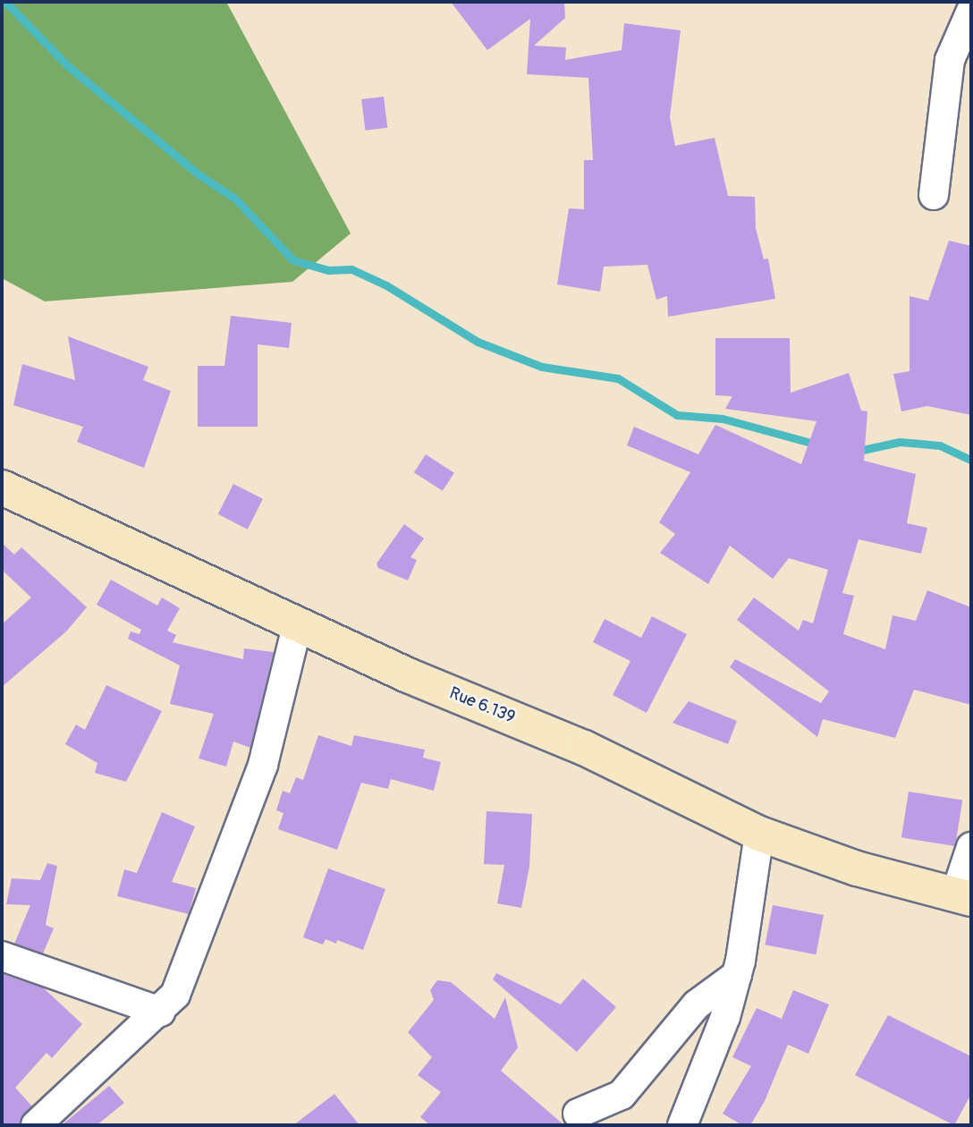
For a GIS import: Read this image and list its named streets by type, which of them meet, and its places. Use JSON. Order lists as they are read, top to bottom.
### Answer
{
  "streets": {
    "street": ["Rue 6.139"]
  }
}
